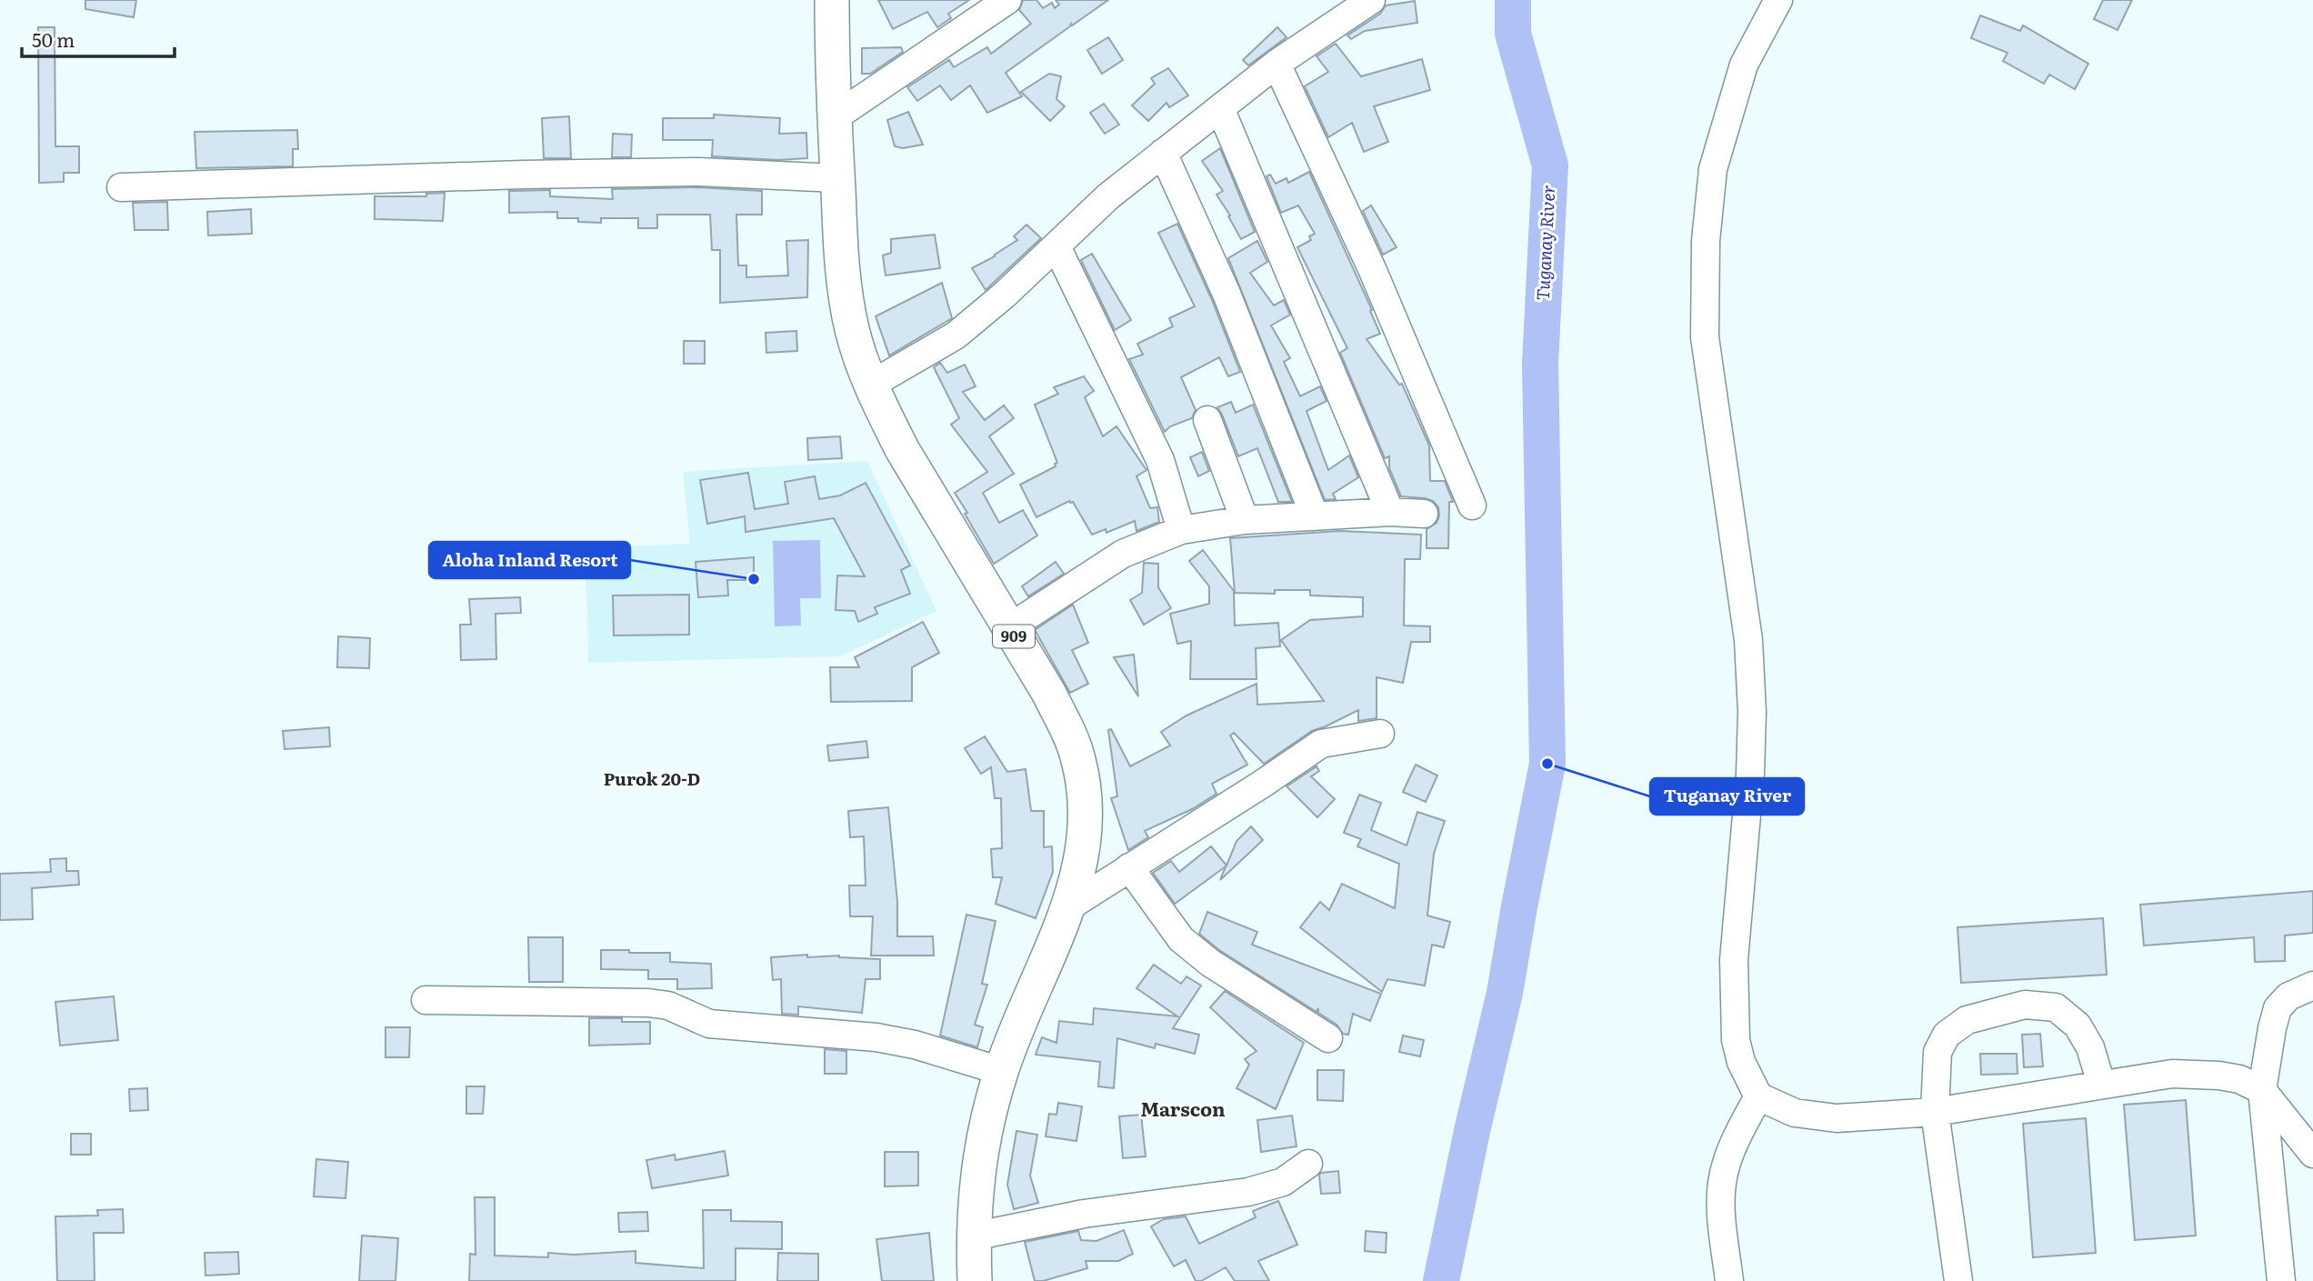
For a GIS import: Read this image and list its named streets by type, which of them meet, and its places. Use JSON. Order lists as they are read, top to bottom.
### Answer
{
  "streets": {
    "main road": ["909"]
  },
  "districts": ["Purok 20-D", "Marscon"],
  "water": ["Tuganay River"],
  "places": ["Aloha Inland Resort", "Tuganay River"],
  "scale_bar": "50 m"
}
